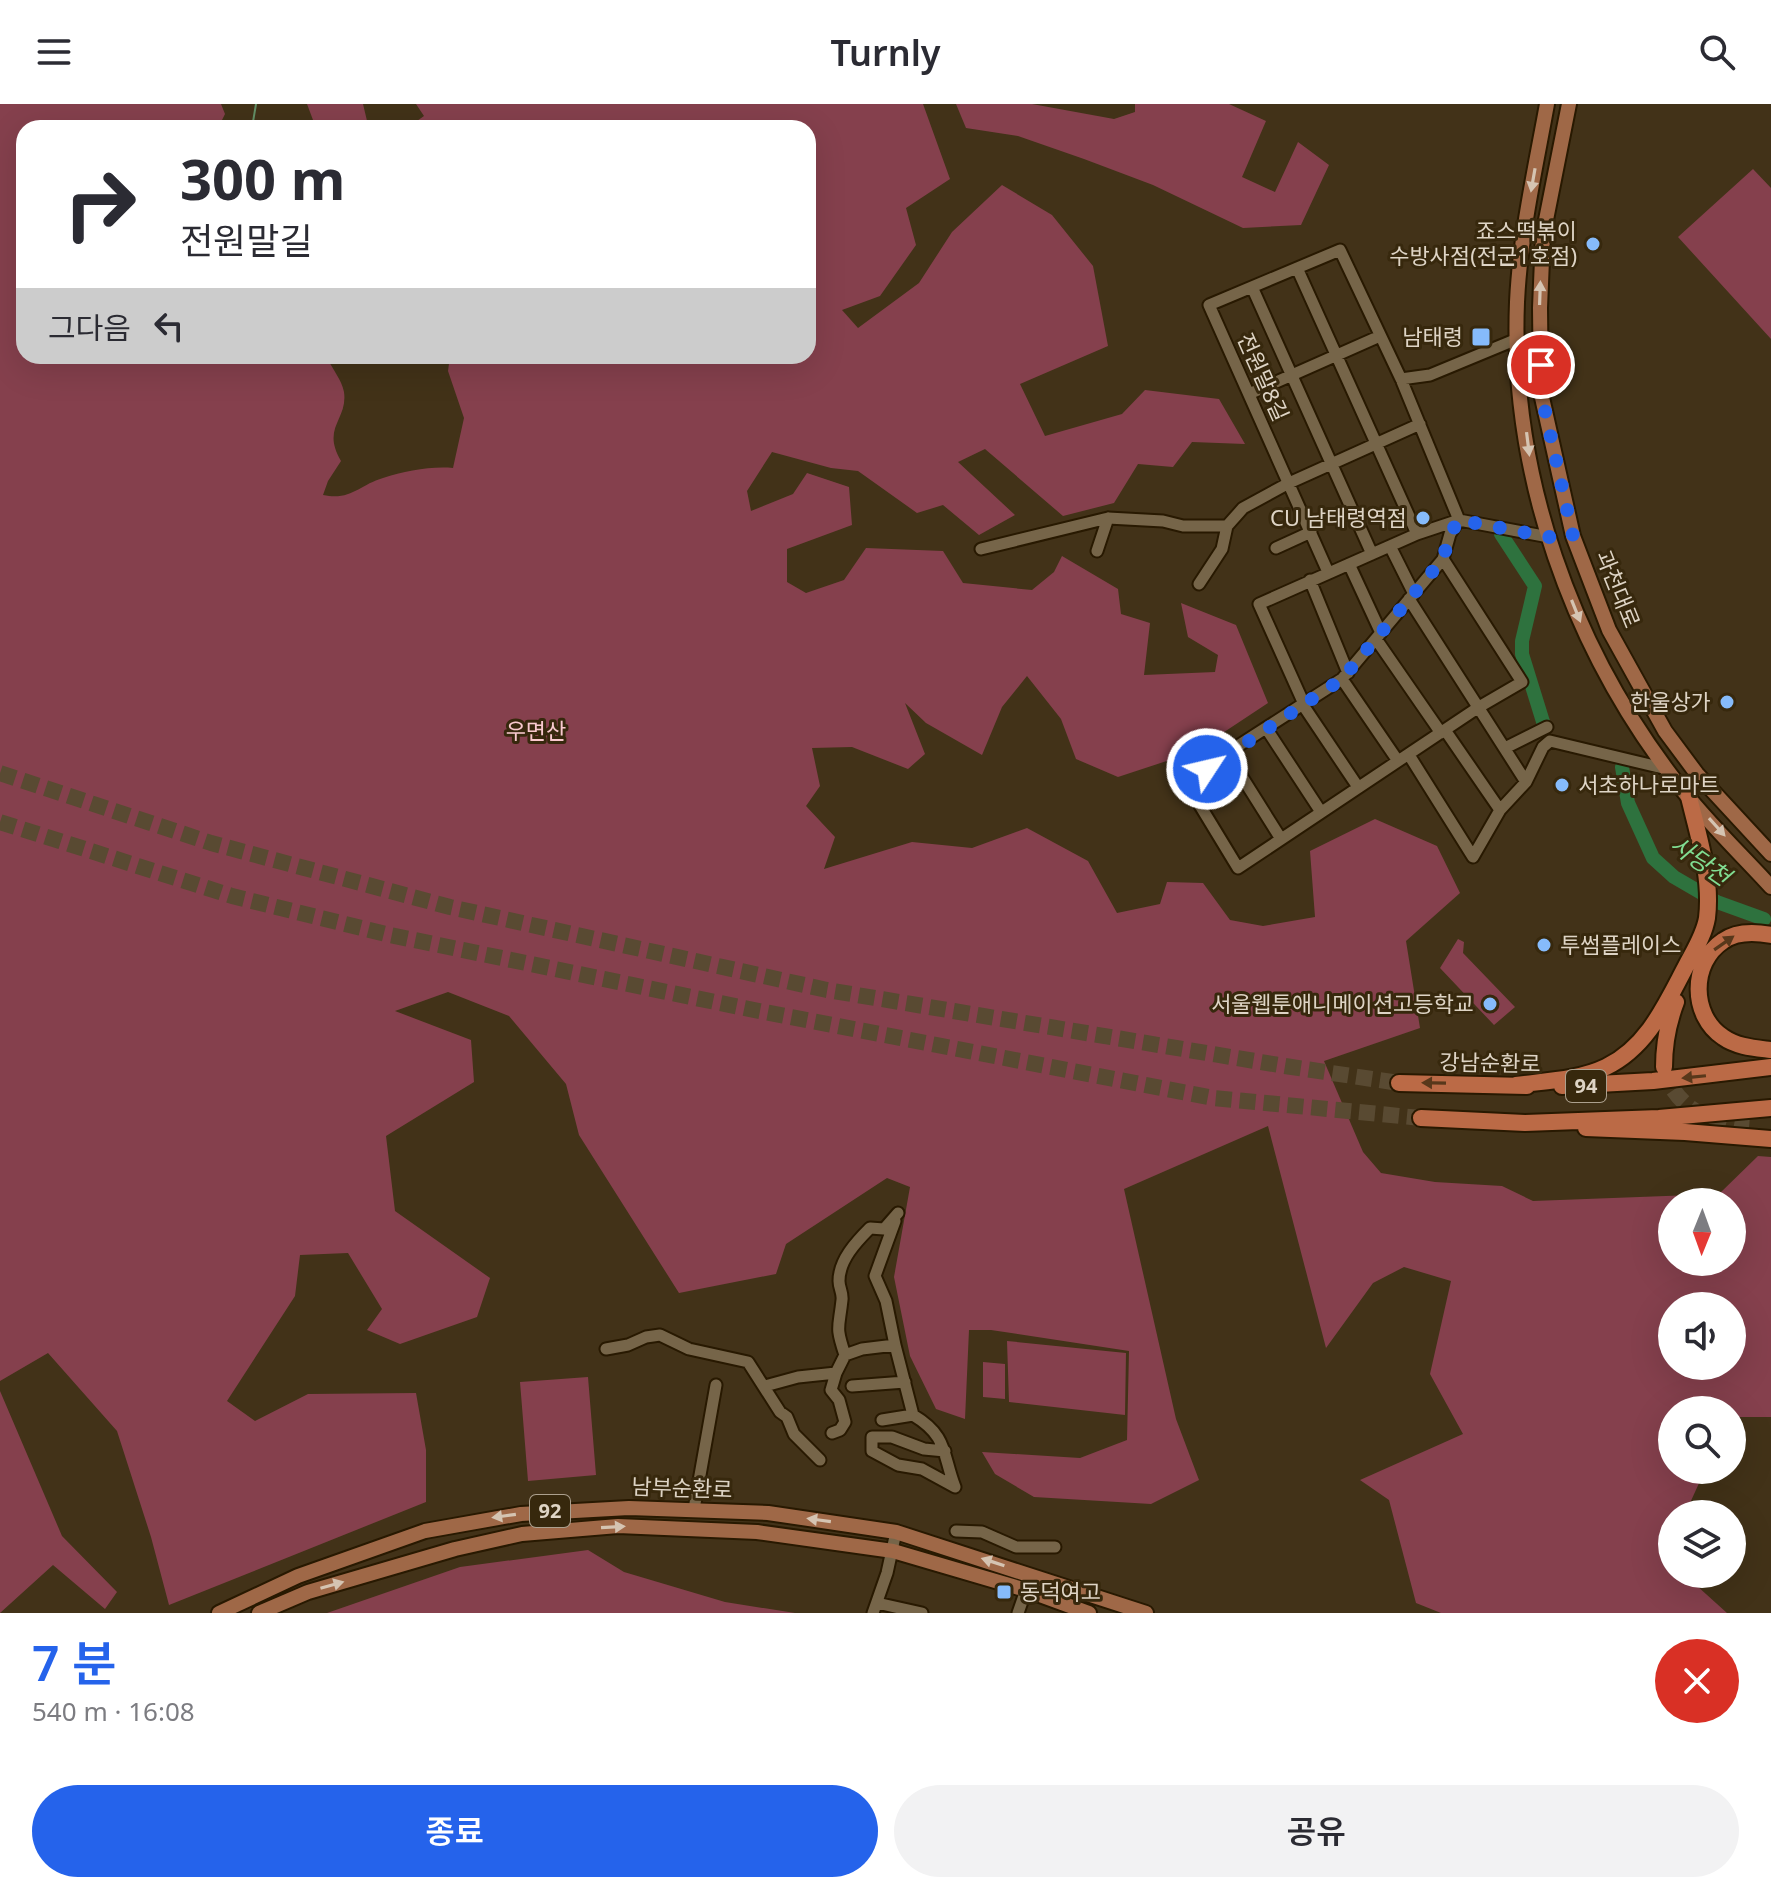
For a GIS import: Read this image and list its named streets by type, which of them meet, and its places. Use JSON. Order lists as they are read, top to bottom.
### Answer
{
  "streets": {
    "highway": ["강남순환로", "94"],
    "main road": ["과천대로", "남부순환로", "92"],
    "street": ["전원말8길"]
  },
  "water": ["사당천"],
  "parks": ["우면산"],
  "places": {
    "other": [
      "죠스떡볶이 수방사점(전군1호점)",
      "CU 남태령역점",
      "한울상가",
      "서초하나로마트",
      "투썸플레이스",
      "서울웹툰애니메이션고등학교"
    ],
    "transit": ["남태령", "동덕여고"]
  },
  "north": "bottom",
  "page": {
    "header": "Turnly",
    "turn": ["300 m", "전원말길"],
    "then": "그다음",
    "heading": ["7 분", "540 m · 16:08"],
    "buttons": ["종료", "공유"]
  }
}
